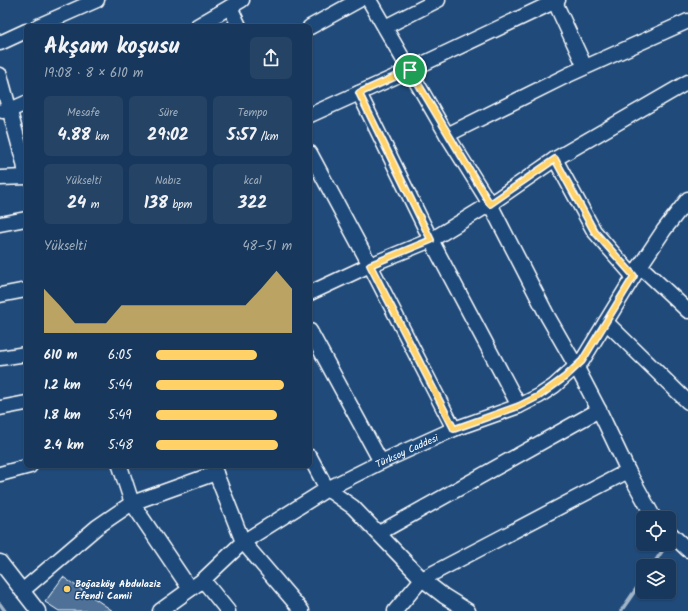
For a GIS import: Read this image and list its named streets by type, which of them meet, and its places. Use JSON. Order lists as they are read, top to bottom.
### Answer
{
  "streets": {
    "street": ["Türksoy Caddesi"]
  },
  "places": ["Boğazköy Abdulaziz Efendi Camii"],
  "page": {
    "heading": ["Akşam koşusu", "19:08 · 8 × 610 m"],
    "stats": [
      ["Mesafe", "4.88 km"],
      ["Süre", "29:02"],
      ["Tempo", "5:57 /km"],
      ["Yükselti", "24 m"],
      ["Nabız", "138 bpm"],
      ["kcal", "322"]
    ],
    "chart": ["Yükselti", "48–51 m"],
    "list": [
      {
        "name": "610 m",
        "note": "6:05"
      },
      {
        "name": "1.2 km",
        "note": "5:44"
      },
      {
        "name": "1.8 km",
        "note": "5:49"
      },
      {
        "name": "2.4 km",
        "note": "5:48"
      }
    ]
  }
}
